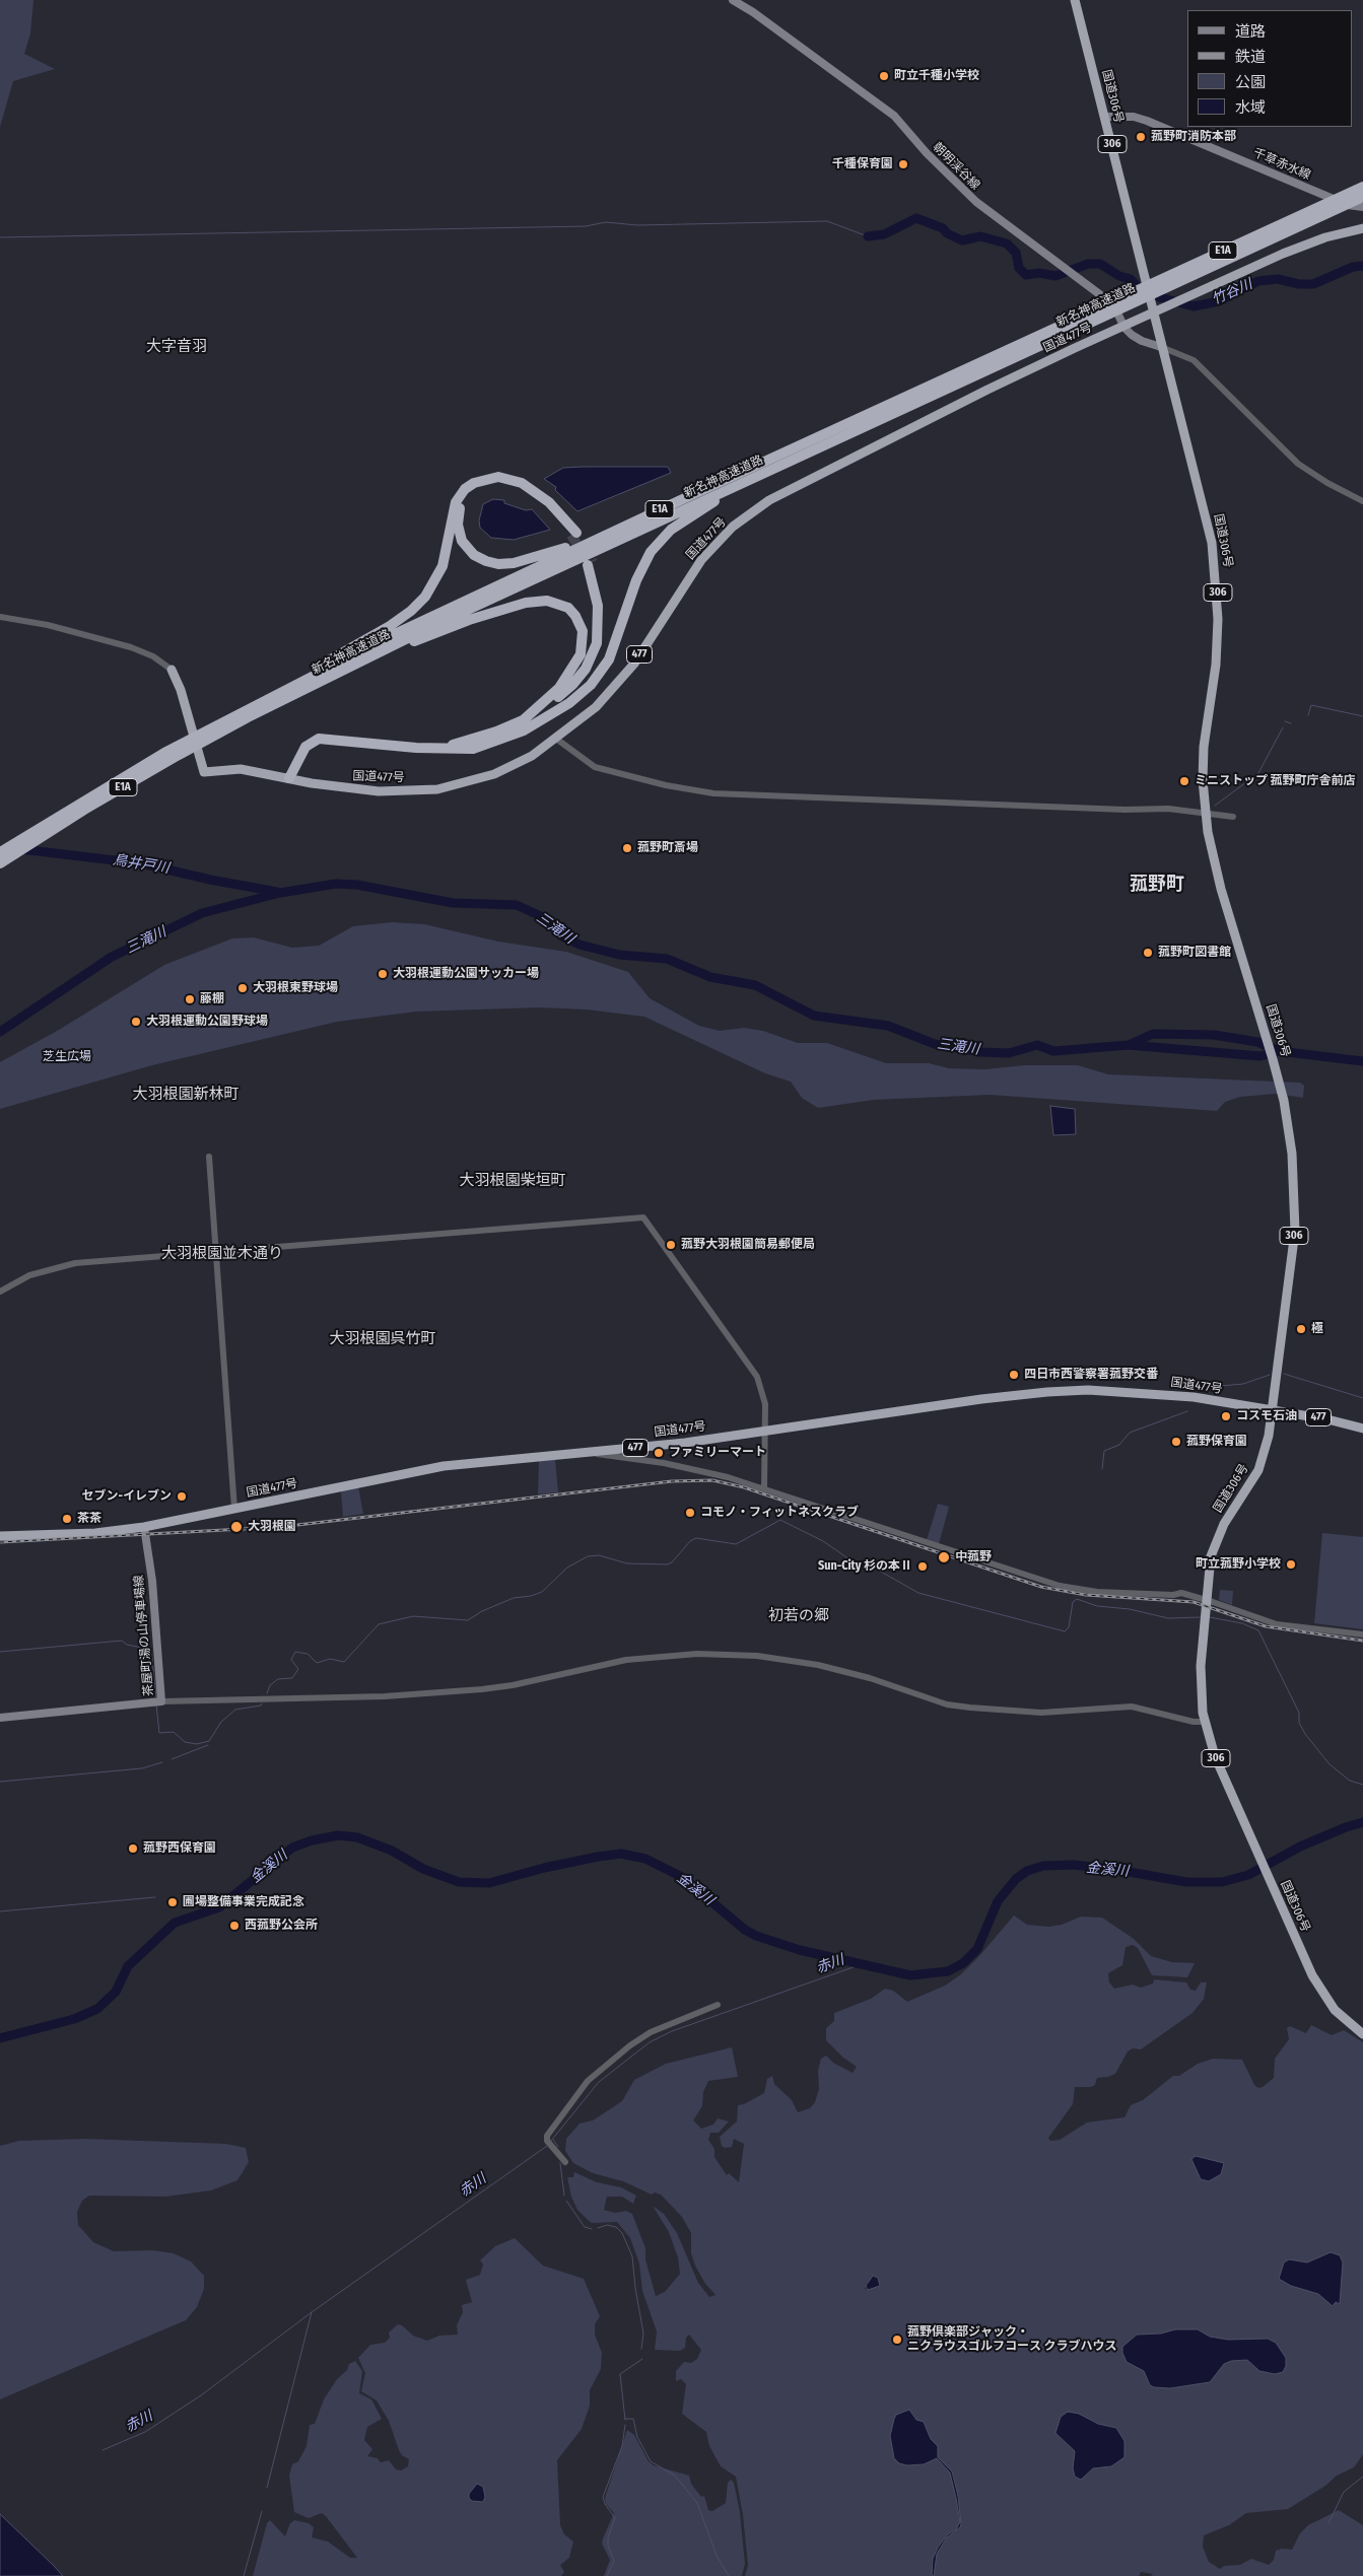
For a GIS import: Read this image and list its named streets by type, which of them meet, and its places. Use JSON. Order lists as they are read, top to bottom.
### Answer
{
  "streets": {
    "highway": [
      "国道306号",
      "306",
      "E1A",
      "新名神高速道路",
      "国道477号",
      "477"
    ],
    "main road": ["千草赤水線", "朝明渓谷線", "茶屋町湯の山停車場線"]
  },
  "crossings": [
    ["国道306号", "千草赤水線"],
    ["国道306号", "朝明渓谷線"],
    ["国道306号", "国道477号"],
    ["国道477号", "茶屋町湯の山停車場線"]
  ],
  "districts": [
    "大字音羽",
    "菰野町",
    "大羽根園新林町",
    "大羽根園柴垣町",
    "大羽根園並木通り",
    "大羽根園呉竹町",
    "初若の郷"
  ],
  "water": [
    "竹谷川",
    "鳥井戸川",
    "三滝川",
    "金溪川",
    "赤川"
  ],
  "parks": ["芝生広場"],
  "places": [
    "町立千種小学校",
    "菰野町消防本部",
    "千種保育園",
    "ミニストップ 菰野町庁舎前店",
    "菰野町斎場",
    "菰野町図書館",
    "大羽根運動公園サッカー場",
    "大羽根東野球場",
    "藤棚",
    "大羽根運動公園野球場",
    "菰野大羽根園簡易郵便局",
    "極",
    "四日市西警察署菰野交番",
    "コスモ石油",
    "菰野保育園",
    "ファミリーマート",
    "セブン-イレブン",
    "コモノ・フィットネスクラブ",
    "茶茶",
    "大羽根園",
    "中菰野",
    "町立菰野小学校",
    "Sun-City 杉の本Ⅱ",
    "菰野西保育園",
    "圃場整備事業完成記念",
    "西菰野公会所",
    "菰野倶楽部ジャック・ ニクラウスゴルフコース クラブハウス"
  ],
  "legend": [
    "道路",
    "鉄道",
    "公園",
    "水域"
  ]
}
